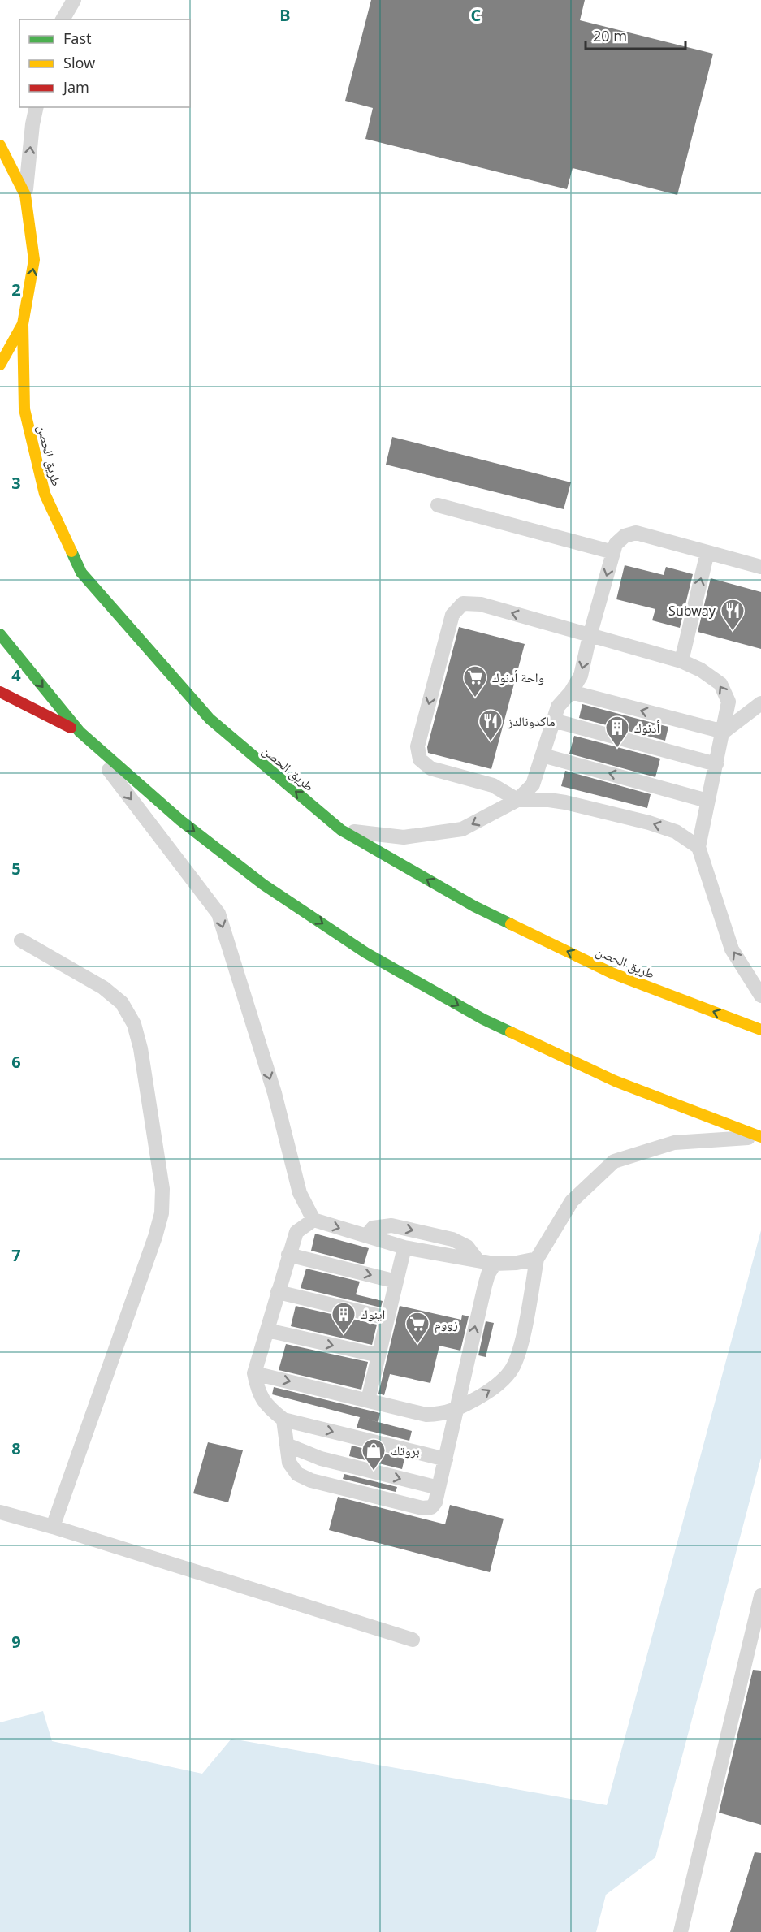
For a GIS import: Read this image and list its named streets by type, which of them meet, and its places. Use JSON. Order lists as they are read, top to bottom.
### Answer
{
  "streets": {
    "main road": ["طريق الحصن"]
  },
  "places": {
    "restaurant": ["Subway", "ماكدونالدز"],
    "supermarket": ["واحة أدنوك", "زووم"],
    "building": ["أدنوك", "اينوك"],
    "shop": ["بروتك"]
  },
  "legend": ["Fast", "Slow", "Jam"],
  "scale_bar": "20 m",
  "grid": {
    "columns": ["B", "C"],
    "rows": [
      "2",
      "3",
      "4",
      "5",
      "6",
      "7",
      "8",
      "9"
    ]
  }
}
